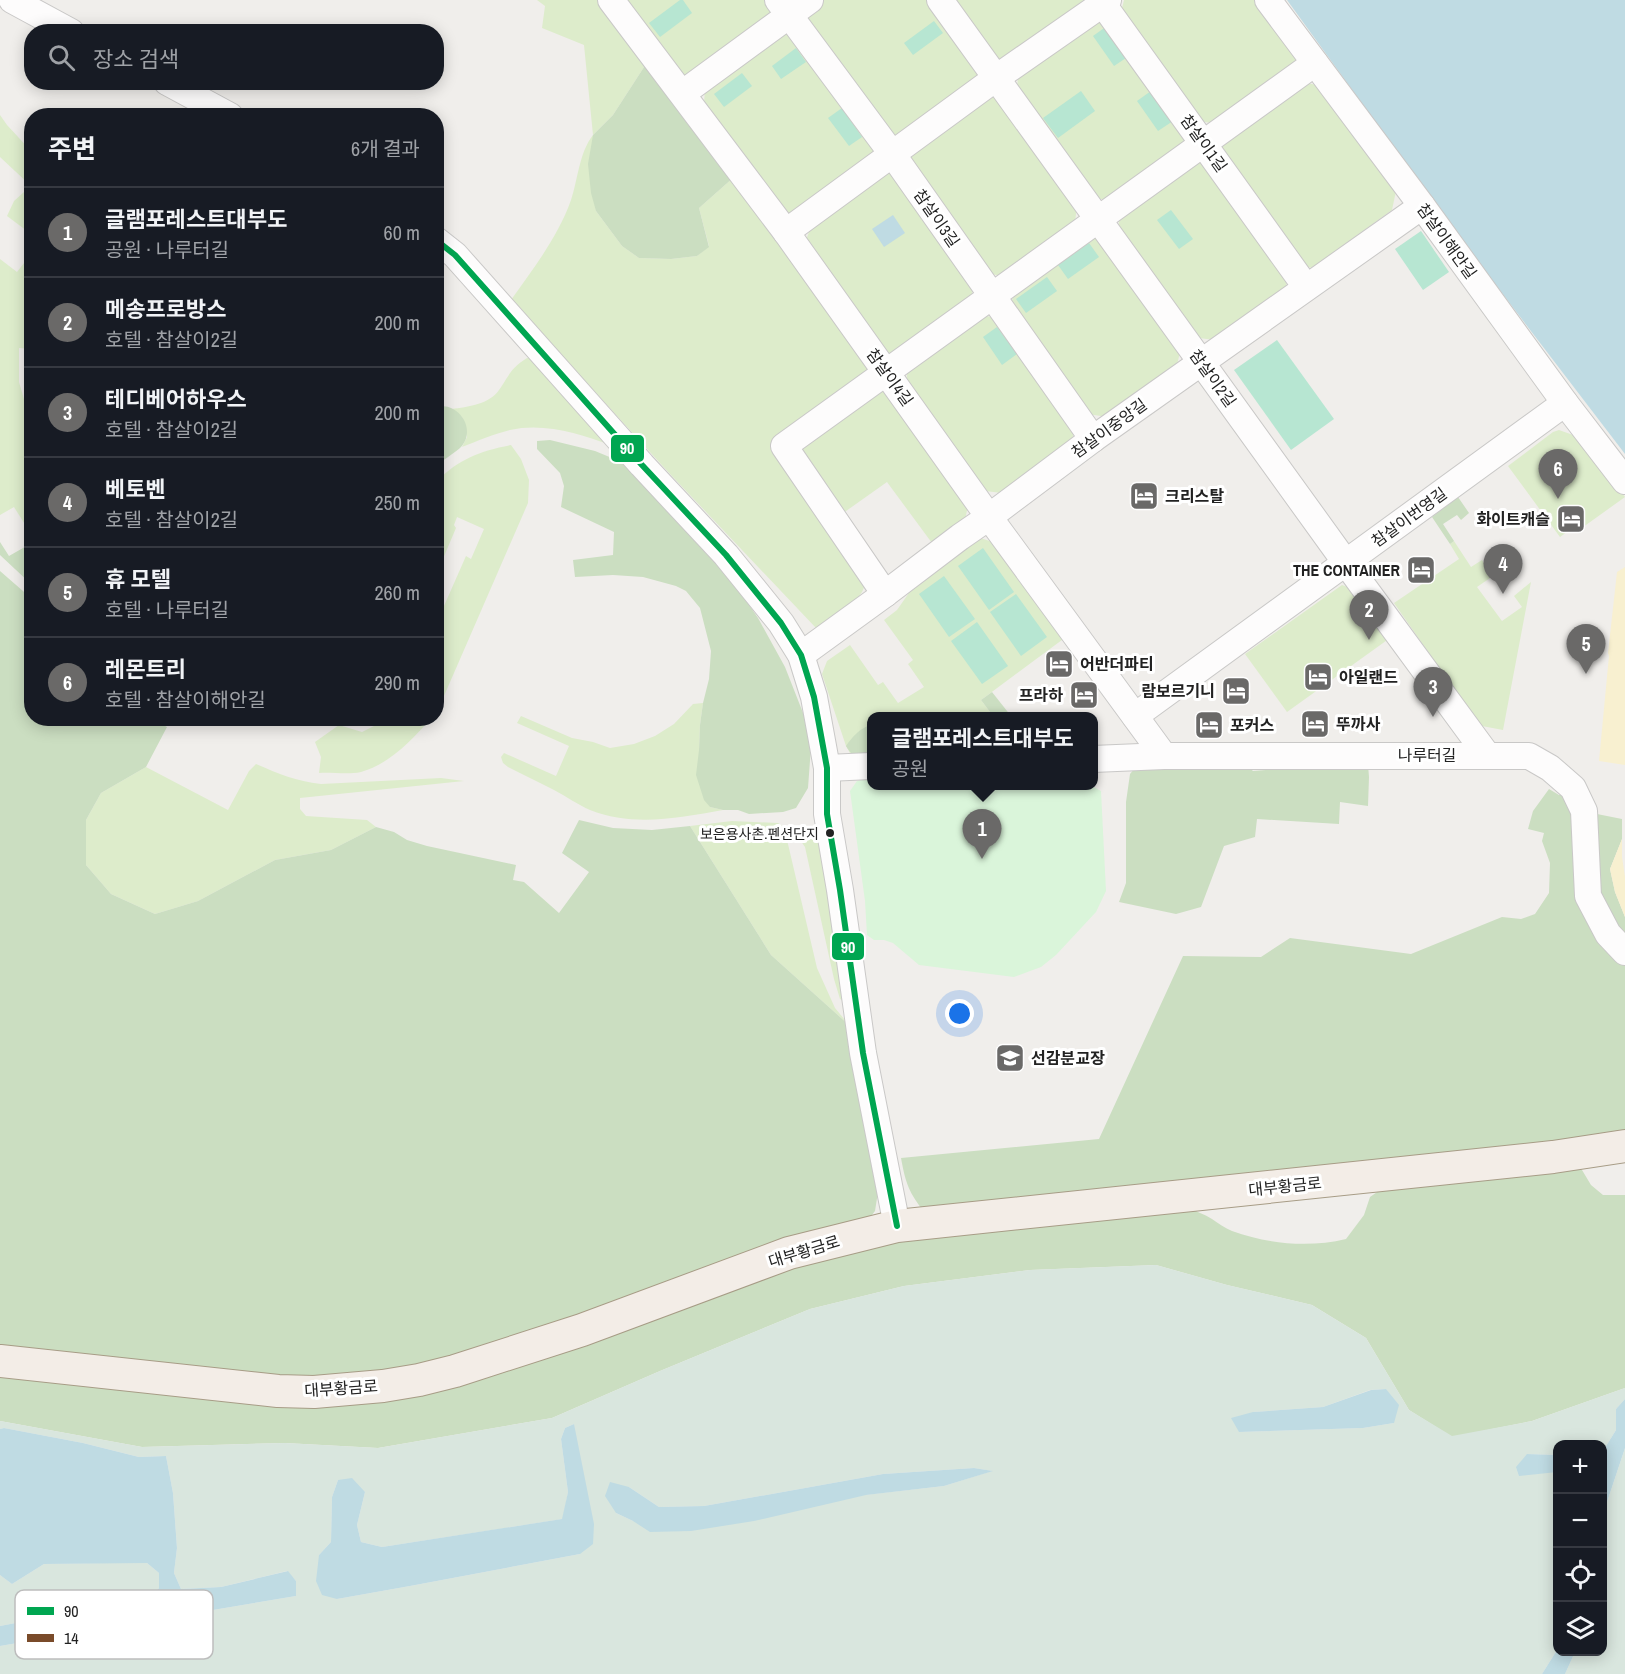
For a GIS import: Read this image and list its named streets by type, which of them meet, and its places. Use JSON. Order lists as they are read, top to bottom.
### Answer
{
  "streets": {
    "main road": ["대부황금로"],
    "street": [
      "참살이1길",
      "참살이3길",
      "참살이해안길",
      "참살이4길",
      "참살이2길",
      "참살이중앙길",
      "참살이번영길",
      "나루터길"
    ]
  },
  "crossings": [
    ["참살이1길", "참살이중앙길"],
    ["참살이3길", "참살이중앙길"],
    ["참살이해안길", "참살이중앙길"],
    ["참살이해안길", "참살이번영길"],
    ["참살이4길", "참살이중앙길"],
    ["참살이4길", "참살이번영길"],
    ["참살이4길", "나루터길"],
    ["참살이2길", "참살이중앙길"],
    ["참살이2길", "참살이번영길"],
    ["참살이2길", "나루터길"]
  ],
  "places": {
    "hotel": [
      "크리스탈",
      "화이트캐슬",
      "THE CONTAINER",
      "어반더파티",
      "아일랜드",
      "람보르기니",
      "프라하",
      "뚜까사",
      "포커스"
    ],
    "other": ["보은용사촌.펜션단지"],
    "school or university": ["선감분교장"]
  },
  "lines": ["transit line 90"],
  "legend": ["90", "14"],
  "page": {
    "search": "장소 검색",
    "heading": ["주변", "6개 결과"],
    "list": [
      {
        "mark": "1",
        "name": "글램포레스트대부도",
        "note": "공원 · 나루터길",
        "value": "60 m"
      },
      {
        "mark": "2",
        "name": "메송프로방스",
        "note": "호텔 · 참살이2길",
        "value": "200 m"
      },
      {
        "mark": "3",
        "name": "테디베어하우스",
        "note": "호텔 · 참살이2길",
        "value": "200 m"
      },
      {
        "mark": "4",
        "name": "베토벤",
        "note": "호텔 · 참살이2길",
        "value": "250 m"
      },
      {
        "mark": "5",
        "name": "휴 모텔",
        "note": "호텔 · 나루터길",
        "value": "260 m"
      },
      {
        "mark": "6",
        "name": "레몬트리",
        "note": "호텔 · 참살이해안길",
        "value": "290 m"
      }
    ],
    "pins": [
      "6",
      "4",
      "2",
      "5",
      "3",
      "1"
    ],
    "popup": ["글램포레스트대부도", "공원"],
    "map_buttons": ["+", "−"]
  }
}
